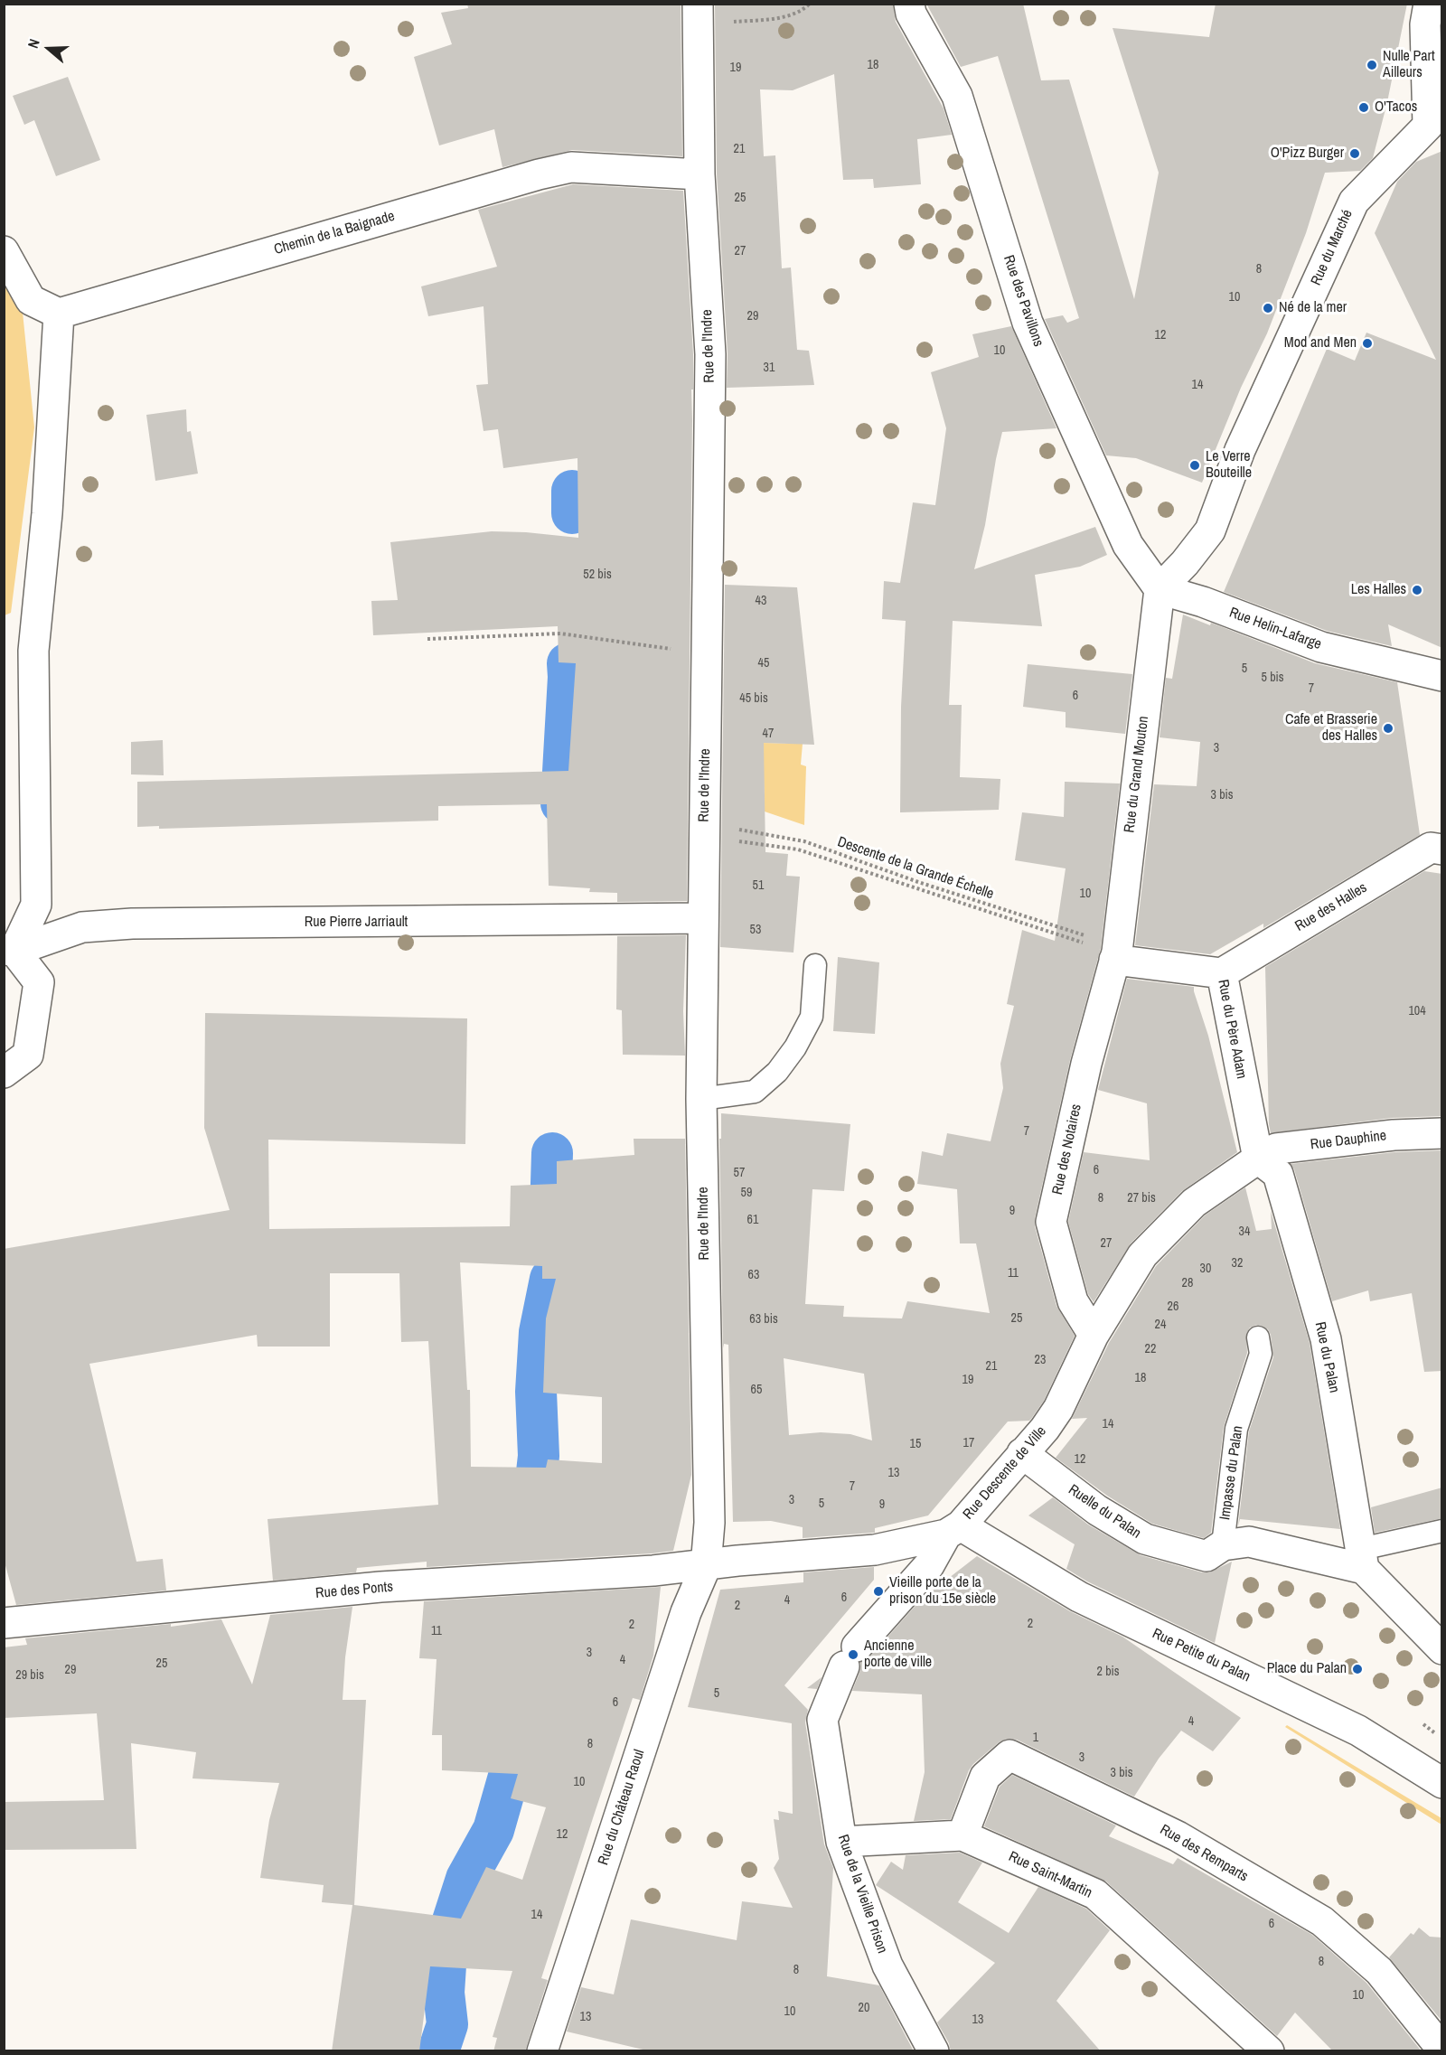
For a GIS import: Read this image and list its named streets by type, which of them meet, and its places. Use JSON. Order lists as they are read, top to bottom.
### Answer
{
  "streets": {
    "street": [
      "Chemin de la Baignade",
      "Rue du Marché",
      "Rue des Pavillons",
      "Rue de l'Indre",
      "Rue Helin-Lafarge",
      "Rue du Grand Mouton",
      "Rue des Halles",
      "Rue Pierre Jarriault",
      "Rue du Père Adam",
      "Rue Dauphine",
      "Rue des Notaires",
      "Rue du Palan",
      "Rue Descente de Ville",
      "Ruelle du Palan",
      "Rue des Ponts",
      "Rue Petite du Palan",
      "Rue du Château Raoul",
      "Rue des Remparts",
      "Rue Saint-Martin",
      "Rue de la Vieille Prison"
    ],
    "lane": ["Impasse du Palan"],
    "path": ["Descente de la Grande Échelle"]
  },
  "crossings": [
    ["Chemin de la Baignade", "Rue de l'Indre"],
    ["Rue du Marché", "Rue des Pavillons"],
    ["Rue du Marché", "Rue Helin-Lafarge"],
    ["Rue du Marché", "Rue du Grand Mouton"],
    ["Rue des Pavillons", "Rue Helin-Lafarge"],
    ["Rue des Pavillons", "Rue du Grand Mouton"],
    ["Rue de l'Indre", "Descente de la Grande Échelle"],
    ["Rue de l'Indre", "Rue Pierre Jarriault"],
    ["Rue de l'Indre", "Rue des Ponts"],
    ["Rue de l'Indre", "Rue du Château Raoul"],
    ["Rue Helin-Lafarge", "Rue du Grand Mouton"],
    ["Rue du Grand Mouton", "Descente de la Grande Échelle"],
    ["Rue du Grand Mouton", "Rue du Père Adam"],
    ["Rue du Grand Mouton", "Rue des Notaires"],
    ["Descente de la Grande Échelle", "Rue du Père Adam"],
    ["Descente de la Grande Échelle", "Rue des Notaires"],
    ["Rue des Halles", "Rue du Père Adam"],
    ["Rue du Père Adam", "Rue Dauphine"],
    ["Rue du Père Adam", "Rue des Notaires"],
    ["Rue du Père Adam", "Rue du Palan"],
    ["Rue Dauphine", "Rue des Notaires"],
    ["Rue Dauphine", "Rue du Palan"],
    ["Rue Dauphine", "Rue Descente de Ville"],
    ["Rue des Notaires", "Rue Descente de Ville"],
    ["Rue Descente de Ville", "Ruelle du Palan"],
    ["Rue Descente de Ville", "Rue Petite du Palan"],
    ["Rue Descente de Ville", "Rue de la Vieille Prison"],
    ["Impasse du Palan", "Ruelle du Palan"],
    ["Rue des Ponts", "Rue du Château Raoul"],
    ["Rue Petite du Palan", "Rue de la Vieille Prison"],
    ["Rue des Remparts", "Rue Saint-Martin"],
    ["Rue Saint-Martin", "Rue de la Vieille Prison"]
  ],
  "places": [
    "Nulle Part Ailleurs",
    "O'Tacos",
    "O'Pizz Burger",
    "Né de la mer",
    "Mod and Men",
    "Le Verre Bouteille",
    "Les Halles",
    "Cafe et Brasserie des Halles",
    "Vieille porte de la prison du 15e siècle",
    "Ancienne porte de ville",
    "Place du Palan"
  ],
  "house_numbers": [
    "18",
    "19",
    "21",
    "25",
    "27",
    "8",
    "10",
    "29",
    "12",
    "10",
    "31",
    "14",
    "52 bis",
    "43",
    "45",
    "5",
    "5 bis",
    "7",
    "6",
    "45 bis",
    "47",
    "3",
    "3 bis",
    "51",
    "10",
    "53",
    "104",
    "7",
    "6",
    "57",
    "59",
    "8",
    "27 bis",
    "9",
    "61",
    "34",
    "27",
    "32",
    "30",
    "11",
    "63",
    "28",
    "26",
    "25",
    "63 bis",
    "24",
    "22",
    "23",
    "21",
    "18",
    "19",
    "65",
    "14",
    "17",
    "15",
    "12",
    "13",
    "7",
    "3",
    "5",
    "9",
    "6",
    "4",
    "2",
    "2",
    "2",
    "11",
    "3",
    "4",
    "25",
    "29",
    "2 bis",
    "29 bis",
    "5",
    "6",
    "4",
    "1",
    "8",
    "3",
    "3 bis",
    "10",
    "12",
    "14",
    "6",
    "8",
    "8",
    "10",
    "20",
    "10",
    "13",
    "13"
  ],
  "north": "left"
}
